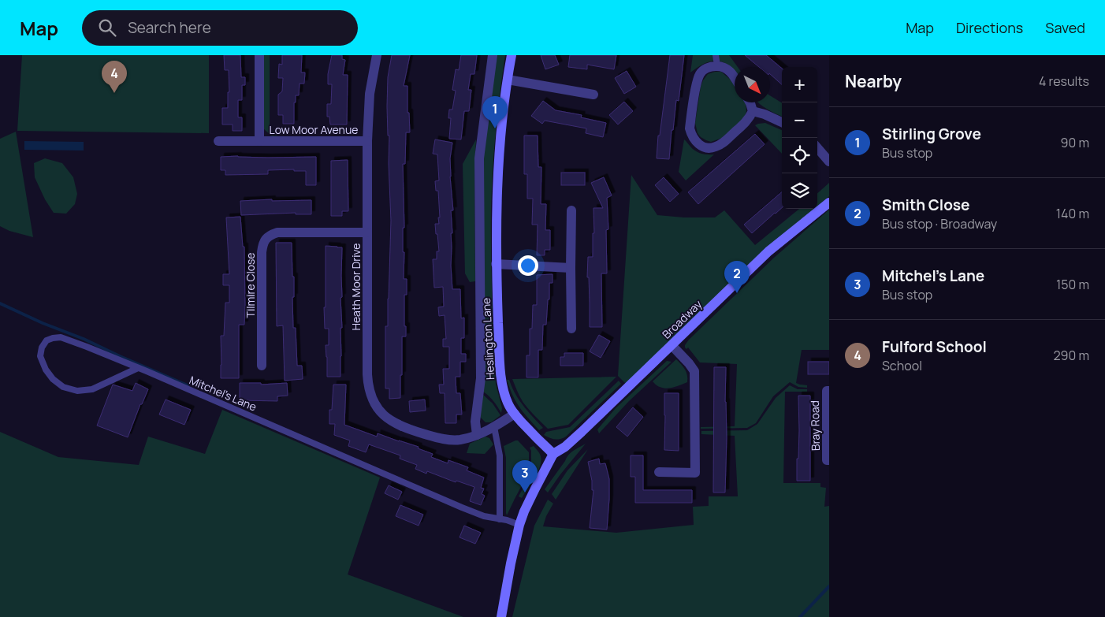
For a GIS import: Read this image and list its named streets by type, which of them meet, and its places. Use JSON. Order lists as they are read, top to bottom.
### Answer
{
  "streets": {
    "street": [
      "Low Moor Avenue",
      "Tilmire Close",
      "Heath Moor Drive",
      "Broadway",
      "Heslington Lane",
      "Bray Road"
    ],
    "lane": ["Mitchel's Lane"]
  },
  "crossings": [
    ["Low Moor Avenue", "Heath Moor Drive"],
    ["Tilmire Close", "Heath Moor Drive"],
    ["Heath Moor Drive", "Heslington Lane"],
    ["Broadway", "Heslington Lane"]
  ],
  "north": "bottom right",
  "page": {
    "header": "Map",
    "search": "Search here",
    "nav": ["Map", "Directions", "Saved"],
    "heading": ["Nearby", "4 results"],
    "pins": [
      "4",
      "1",
      "2",
      "3"
    ],
    "map_buttons": ["+", "−"],
    "list": [
      {
        "mark": "1",
        "name": "Stirling Grove",
        "note": "Bus stop",
        "value": "90 m"
      },
      {
        "mark": "2",
        "name": "Smith Close",
        "note": "Bus stop · Broadway",
        "value": "140 m"
      },
      {
        "mark": "3",
        "name": "Mitchel's Lane",
        "note": "Bus stop",
        "value": "150 m"
      },
      {
        "mark": "4",
        "name": "Fulford School",
        "note": "School",
        "value": "290 m"
      }
    ]
  }
}
